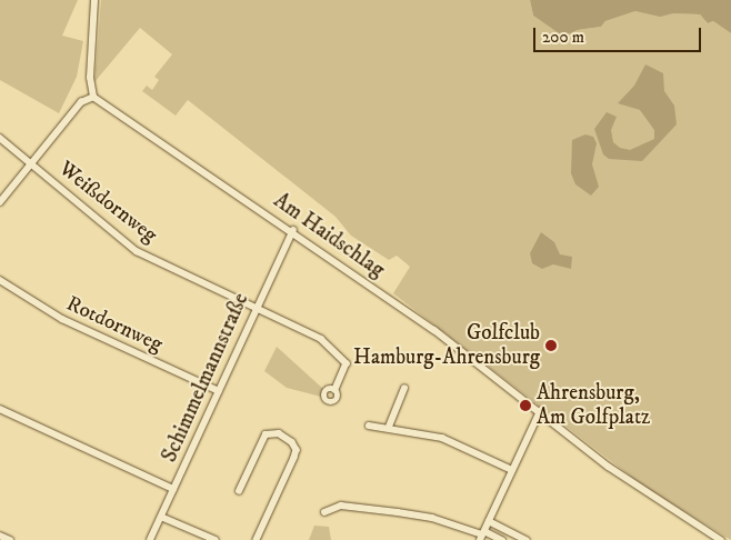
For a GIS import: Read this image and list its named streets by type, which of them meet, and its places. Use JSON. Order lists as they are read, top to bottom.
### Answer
{
  "streets": {
    "street": [
      "Weißdornweg",
      "Am Haidschlag",
      "Rotdornweg",
      "Schimmelmannstraße"
    ]
  },
  "crossings": [
    ["Weißdornweg", "Schimmelmannstraße"],
    ["Am Haidschlag", "Schimmelmannstraße"],
    ["Rotdornweg", "Schimmelmannstraße"]
  ],
  "places": ["Golfclub Hamburg-Ahrensburg", "Ahrensburg, Am Golfplatz"],
  "scale_bar": "200 m"
}
